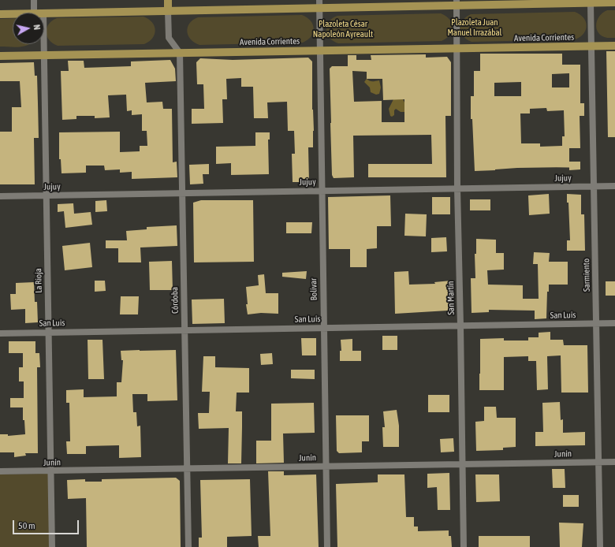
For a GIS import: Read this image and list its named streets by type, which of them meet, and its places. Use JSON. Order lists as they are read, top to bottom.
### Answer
{
  "streets": {
    "main road": ["Avenida Corrientes"],
    "street": [
      "Jujuy",
      "Sarmiento",
      "La Rioja",
      "Bolívar",
      "San Martín",
      "Córdoba",
      "San Luis",
      "Junín"
    ]
  },
  "crossings": [
    ["Avenida Corrientes", "Sarmiento"],
    ["Avenida Corrientes", "La Rioja"],
    ["Avenida Corrientes", "Bolívar"],
    ["Avenida Corrientes", "San Martín"],
    ["Avenida Corrientes", "Córdoba"],
    ["Jujuy", "Sarmiento"],
    ["Jujuy", "La Rioja"],
    ["Jujuy", "Bolívar"],
    ["Jujuy", "San Martín"],
    ["Jujuy", "Córdoba"],
    ["Sarmiento", "San Luis"],
    ["Sarmiento", "Junín"],
    ["La Rioja", "San Luis"],
    ["La Rioja", "Junín"],
    ["Bolívar", "San Luis"],
    ["Bolívar", "Junín"],
    ["San Martín", "San Luis"],
    ["San Martín", "Junín"],
    ["Córdoba", "San Luis"],
    ["Córdoba", "Junín"]
  ],
  "parks": ["Plazoleta Juan Manuel Irrazábal", "Plazoleta César Napoleón Ayreault"],
  "scale_bar": "50 m",
  "north": "right"
}
